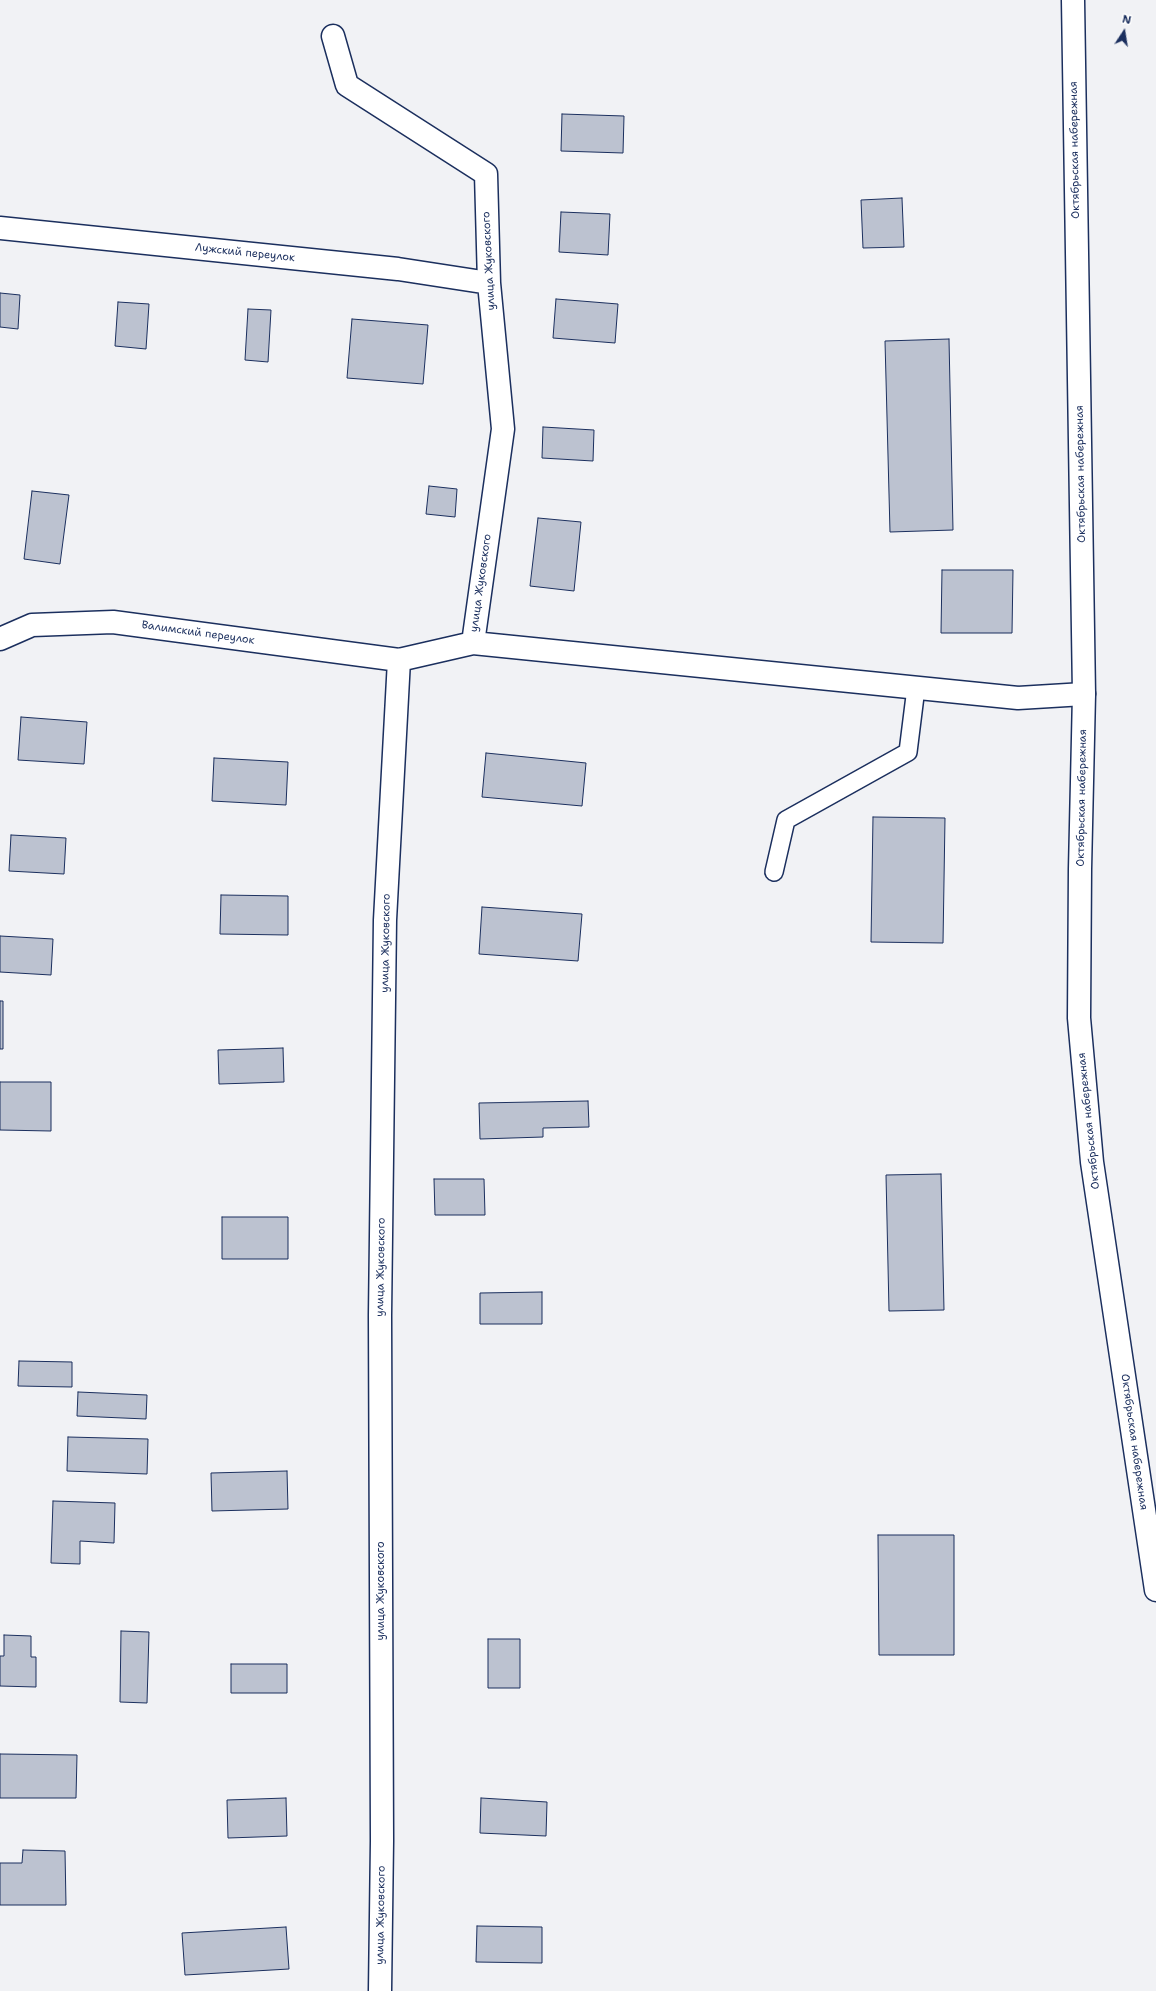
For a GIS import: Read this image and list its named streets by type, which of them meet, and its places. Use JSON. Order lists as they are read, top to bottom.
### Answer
{
  "streets": {
    "street": [
      "Октябрьская набережная",
      "Лужский переулок",
      "улица Жуковского",
      "Валимский переулок"
    ]
  },
  "crossings": [
    ["Лужский переулок", "улица Жуковского"],
    ["улица Жуковского", "Валимский переулок"]
  ],
  "north": "top"
}
